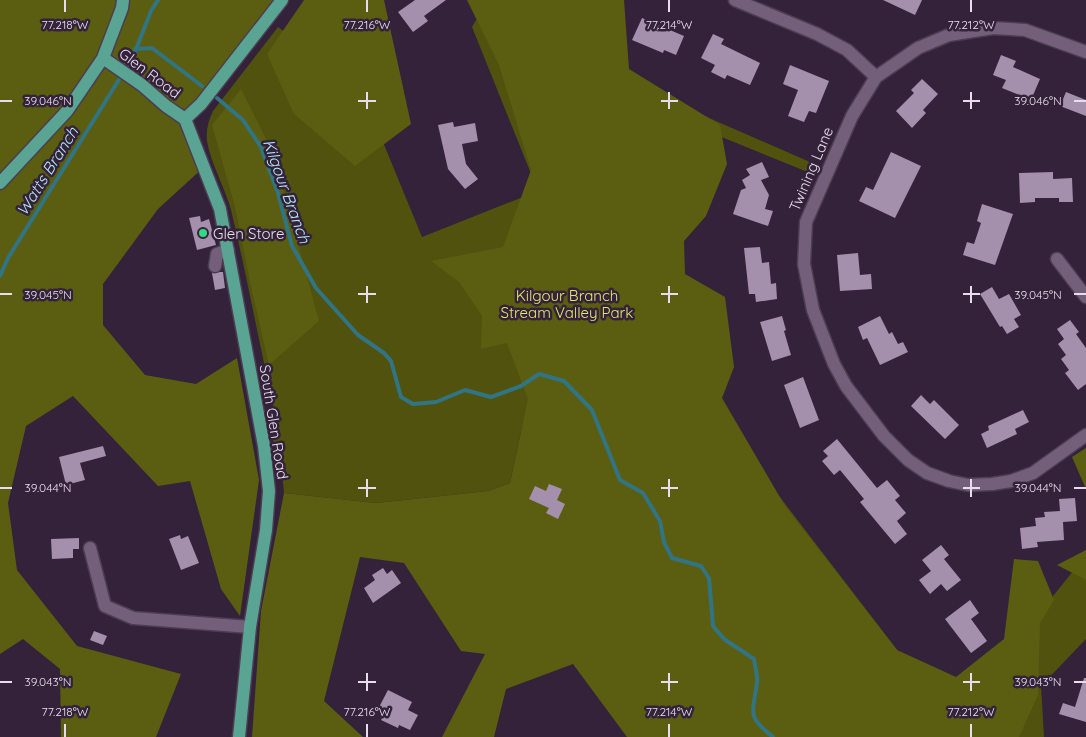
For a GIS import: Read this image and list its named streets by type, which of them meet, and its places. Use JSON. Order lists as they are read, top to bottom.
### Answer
{
  "streets": {
    "main road": ["Glen Road", "South Glen Road"],
    "street": ["Twining Lane"]
  },
  "crossings": [
    ["Glen Road", "South Glen Road"]
  ],
  "water": ["Watts Branch", "Kilgour Branch"],
  "parks": ["Kilgour Branch Stream Valley Park"],
  "places": ["Glen Store"],
  "coordinates": [
    "77.218°W",
    "77.216°W",
    "77.214°W",
    "77.212°W",
    "39.046°N",
    "39.045°N",
    "39.044°N",
    "39.043°N"
  ]
}
